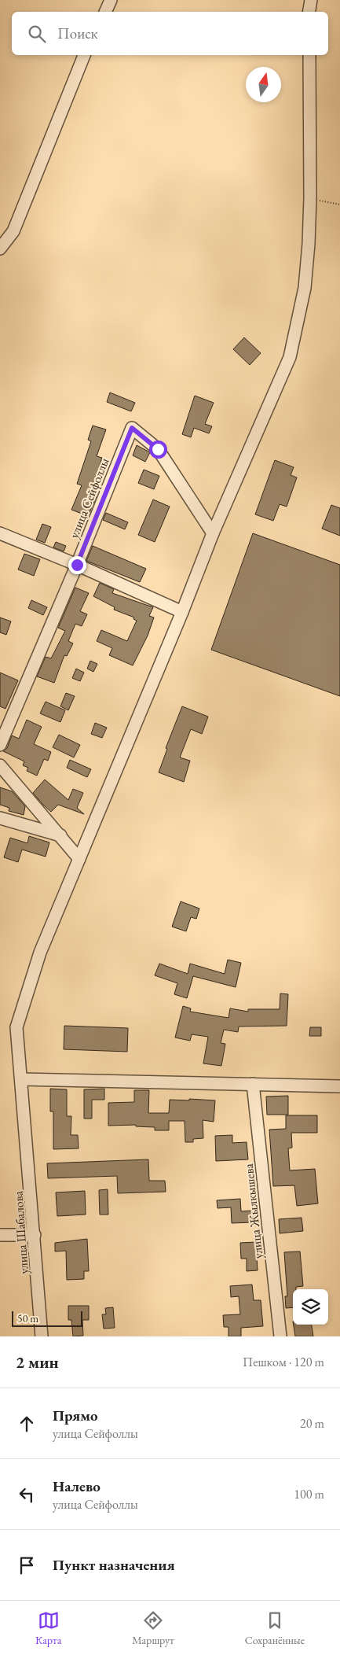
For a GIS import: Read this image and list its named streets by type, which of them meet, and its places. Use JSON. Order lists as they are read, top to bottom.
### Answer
{
  "streets": {
    "street": ["улица Сейфоллы", "улица Жылкышева", "улица Шабалова"]
  },
  "crossings": [
    ["улица Сейфоллы", "улица Шабалова"]
  ],
  "scale_bar": "50 m",
  "north": "top",
  "page": {
    "search": "Поиск",
    "scale": "50 m",
    "heading": ["2 мин", "Пешком · 120 m"],
    "list": [
      ["Прямо", "улица Сейфоллы", "20 m"],
      ["Налево", "улица Сейфоллы", "100 m"],
      "Пункт назначения"
    ],
    "nav": ["Карта", "Маршрут", "Сохранённые"]
  }
}
